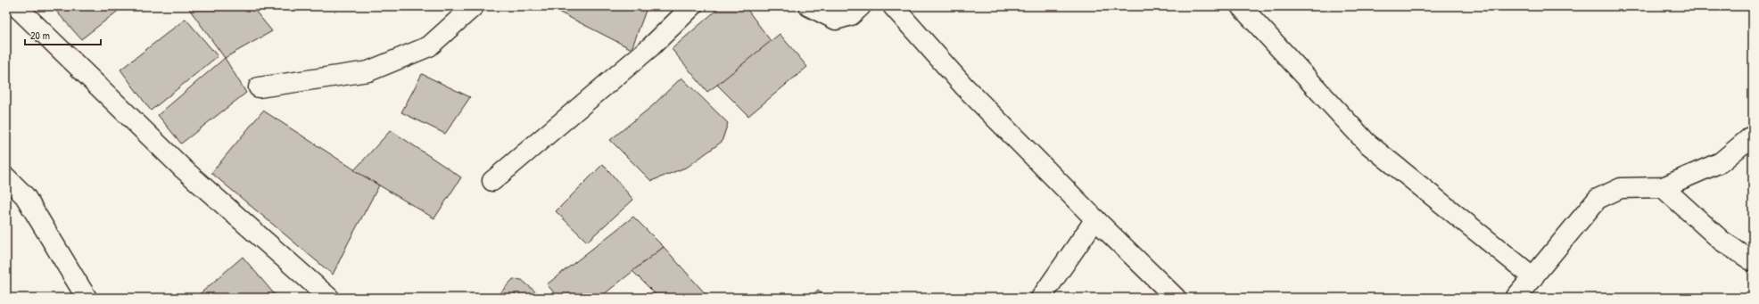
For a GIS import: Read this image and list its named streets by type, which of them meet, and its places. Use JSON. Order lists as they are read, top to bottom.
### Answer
{
  "scale_bar": "20 m"
}
